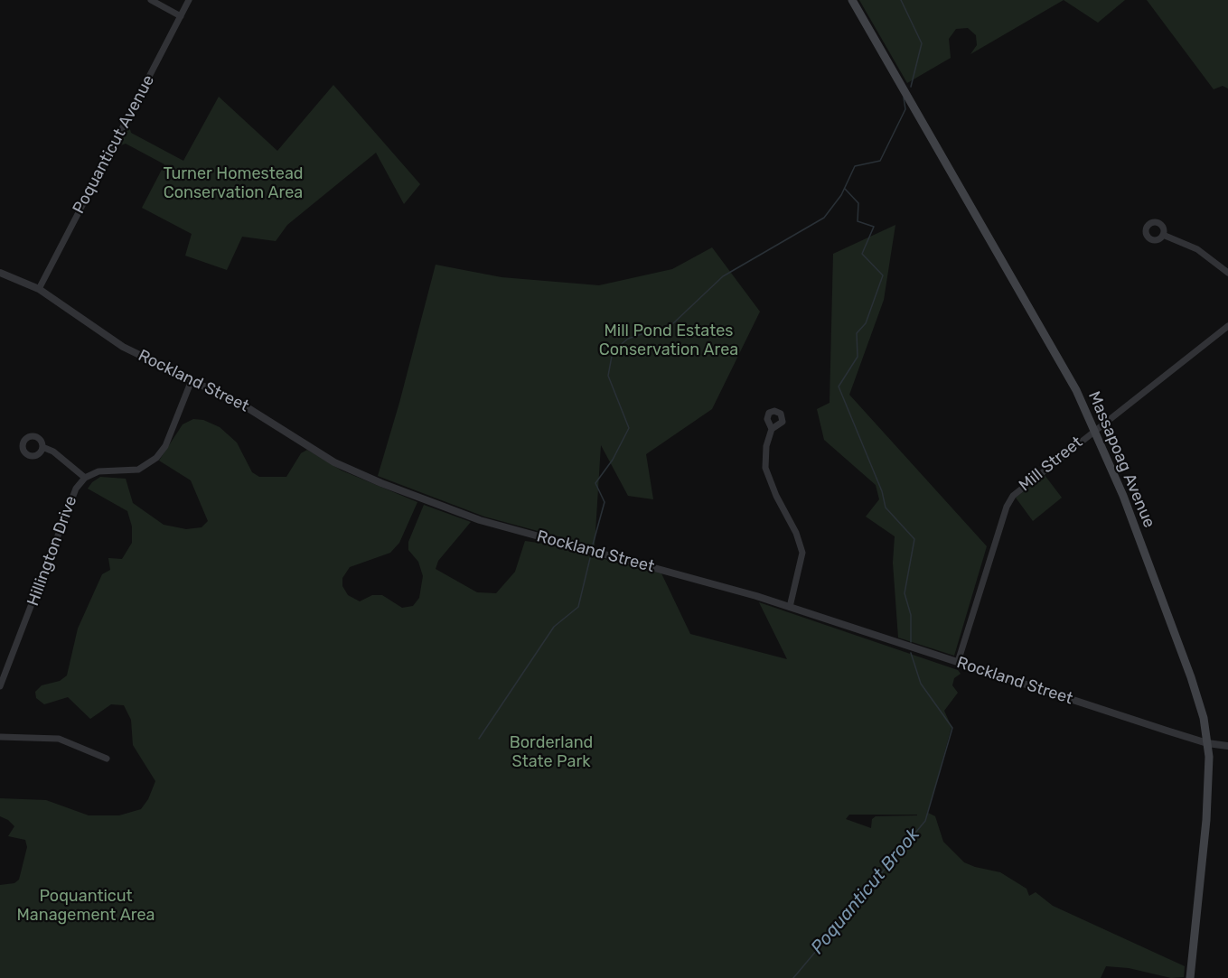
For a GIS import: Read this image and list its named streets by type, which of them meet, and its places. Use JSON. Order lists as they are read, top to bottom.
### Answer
{
  "streets": {
    "main road": ["Massapoag Avenue"],
    "street": [
      "Poquanticut Avenue",
      "Rockland Street",
      "Mill Street",
      "Hillington Drive"
    ]
  },
  "crossings": [
    ["Poquanticut Avenue", "Rockland Street"],
    ["Rockland Street", "Massapoag Avenue"],
    ["Rockland Street", "Mill Street"],
    ["Rockland Street", "Hillington Drive"],
    ["Massapoag Avenue", "Mill Street"]
  ],
  "water": ["Poquanticut Brook"],
  "parks": [
    "Turner Homestead Conservation Area",
    "Mill Pond Estates Conservation Area",
    "Borderland State Park",
    "Poquanticut Management Area"
  ]
}
